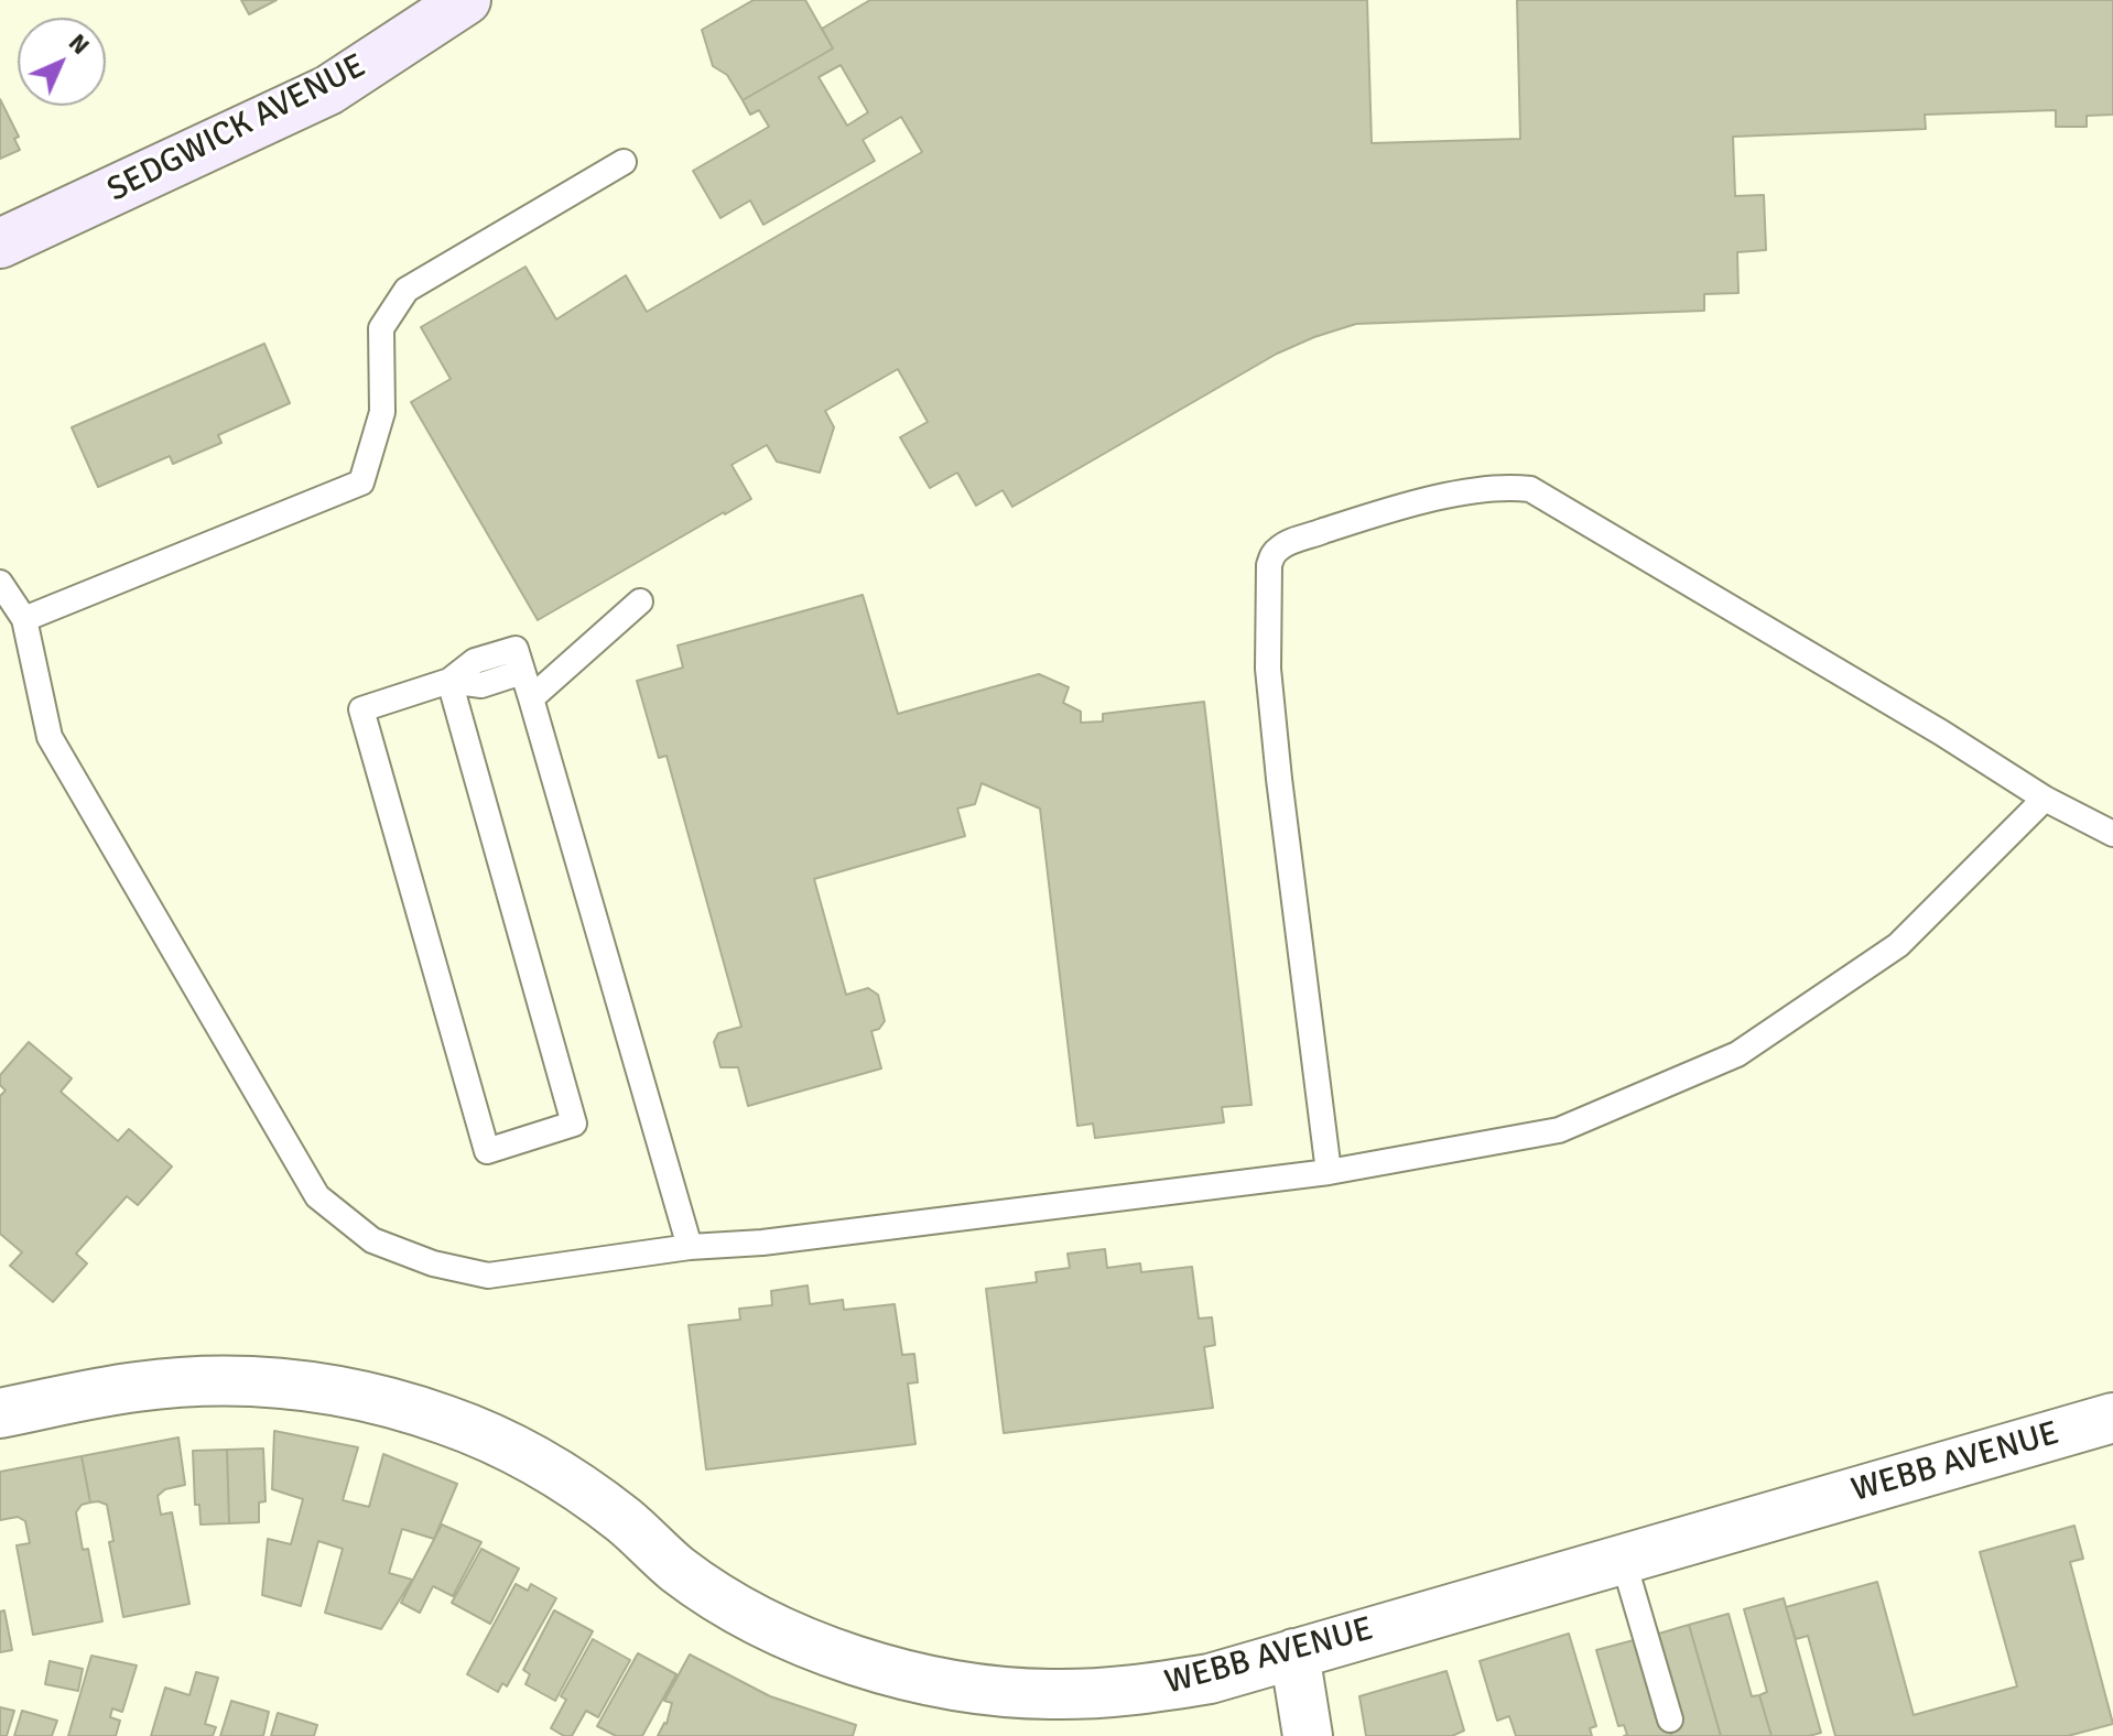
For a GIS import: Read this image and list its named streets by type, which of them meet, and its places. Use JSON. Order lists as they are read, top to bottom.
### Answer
{
  "streets": {
    "street": ["SEDGWICK AVENUE", "WEBB AVENUE"]
  },
  "north": "top right"
}
